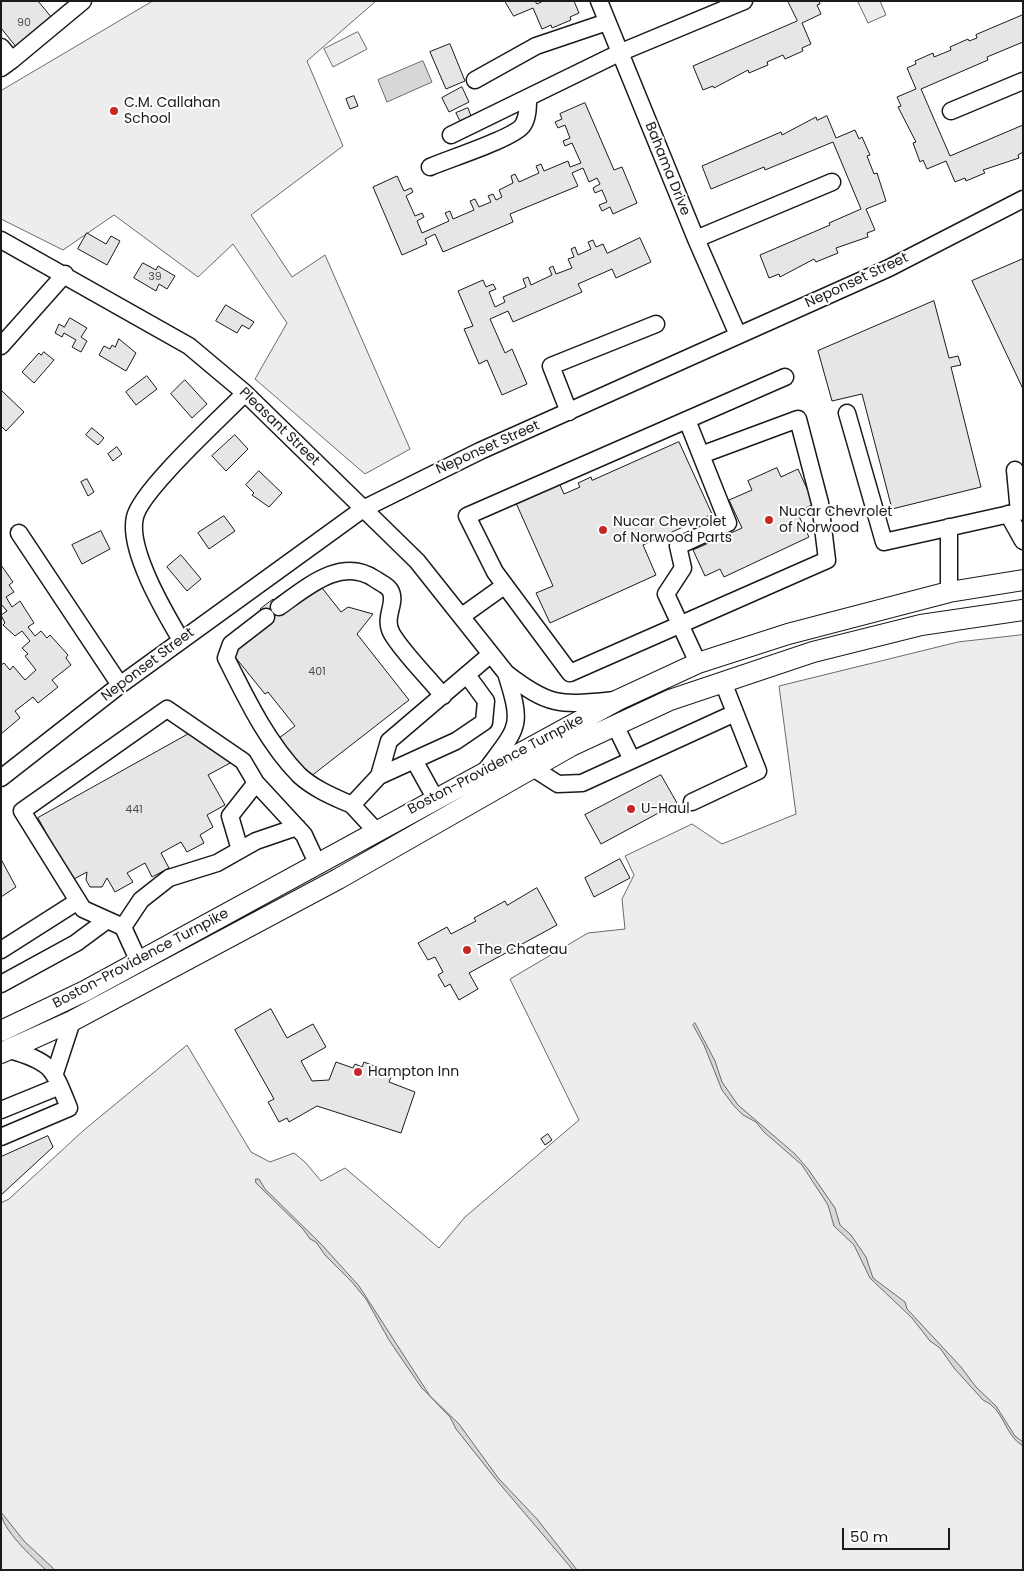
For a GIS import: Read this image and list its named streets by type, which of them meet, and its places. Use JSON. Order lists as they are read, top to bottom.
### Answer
{
  "streets": {
    "main road": ["Boston-Providence Turnpike"],
    "street": ["Bahama Drive", "Neponset Street", "Pleasant Street"]
  },
  "crossings": [
    ["Bahama Drive", "Neponset Street"],
    ["Neponset Street", "Pleasant Street"],
    ["Pleasant Street", "Boston-Providence Turnpike"]
  ],
  "places": [
    "C.M. Callahan School",
    "Nucar Chevrolet of Norwood",
    "Nucar Chevrolet of Norwood Parts",
    "U-Haul",
    "The Chateau",
    "Hampton Inn"
  ],
  "house_numbers": [
    "90",
    "39",
    "401",
    "441"
  ],
  "scale_bar": "50 m"
}
